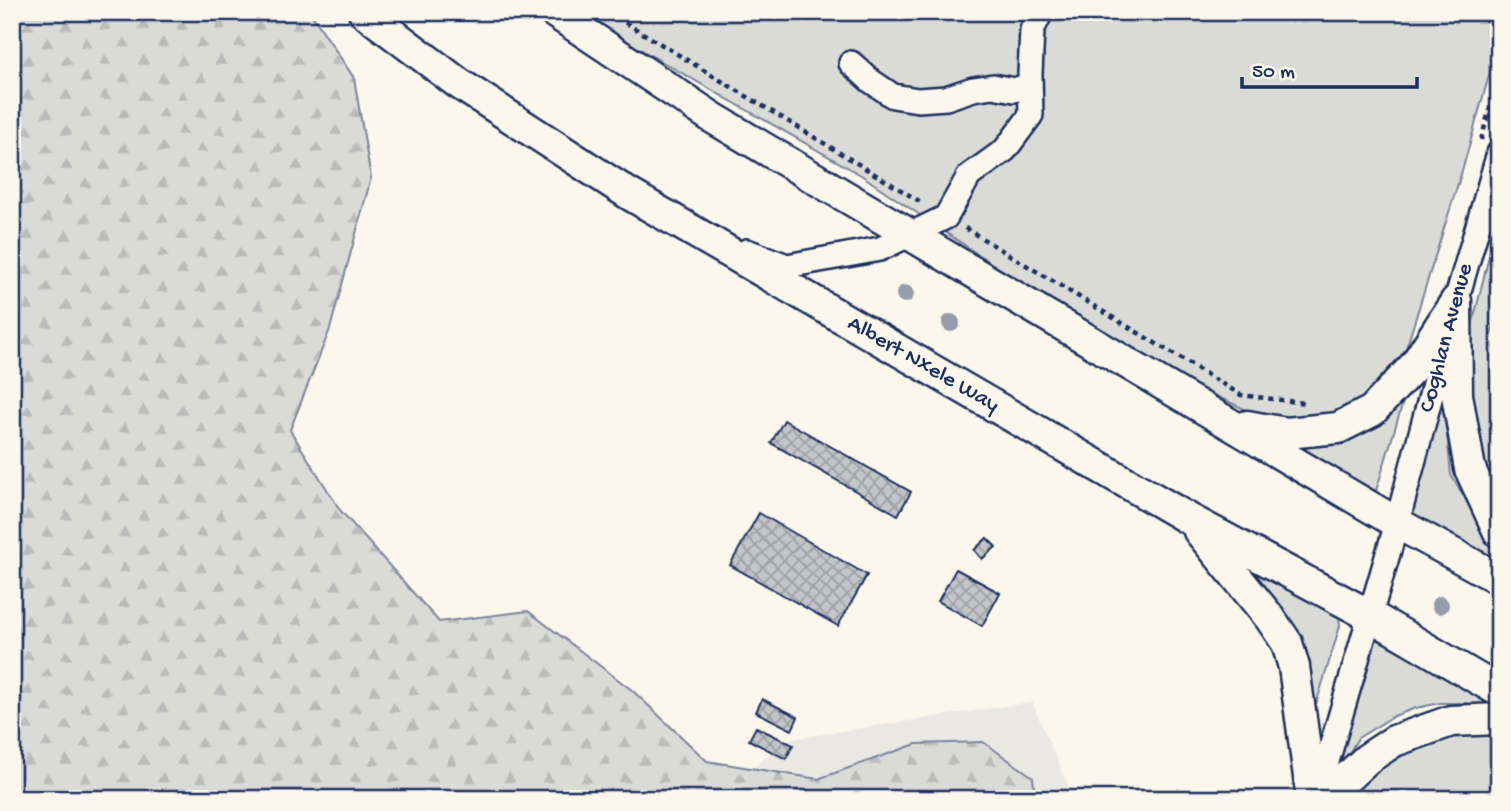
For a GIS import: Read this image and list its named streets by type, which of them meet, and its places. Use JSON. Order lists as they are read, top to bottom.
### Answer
{
  "streets": {
    "main road": ["Albert Nxele Way"],
    "street": ["Coghlan Avenue"]
  },
  "crossings": [
    ["Coghlan Avenue", "Albert Nxele Way"]
  ],
  "scale_bar": "50 m"
}
